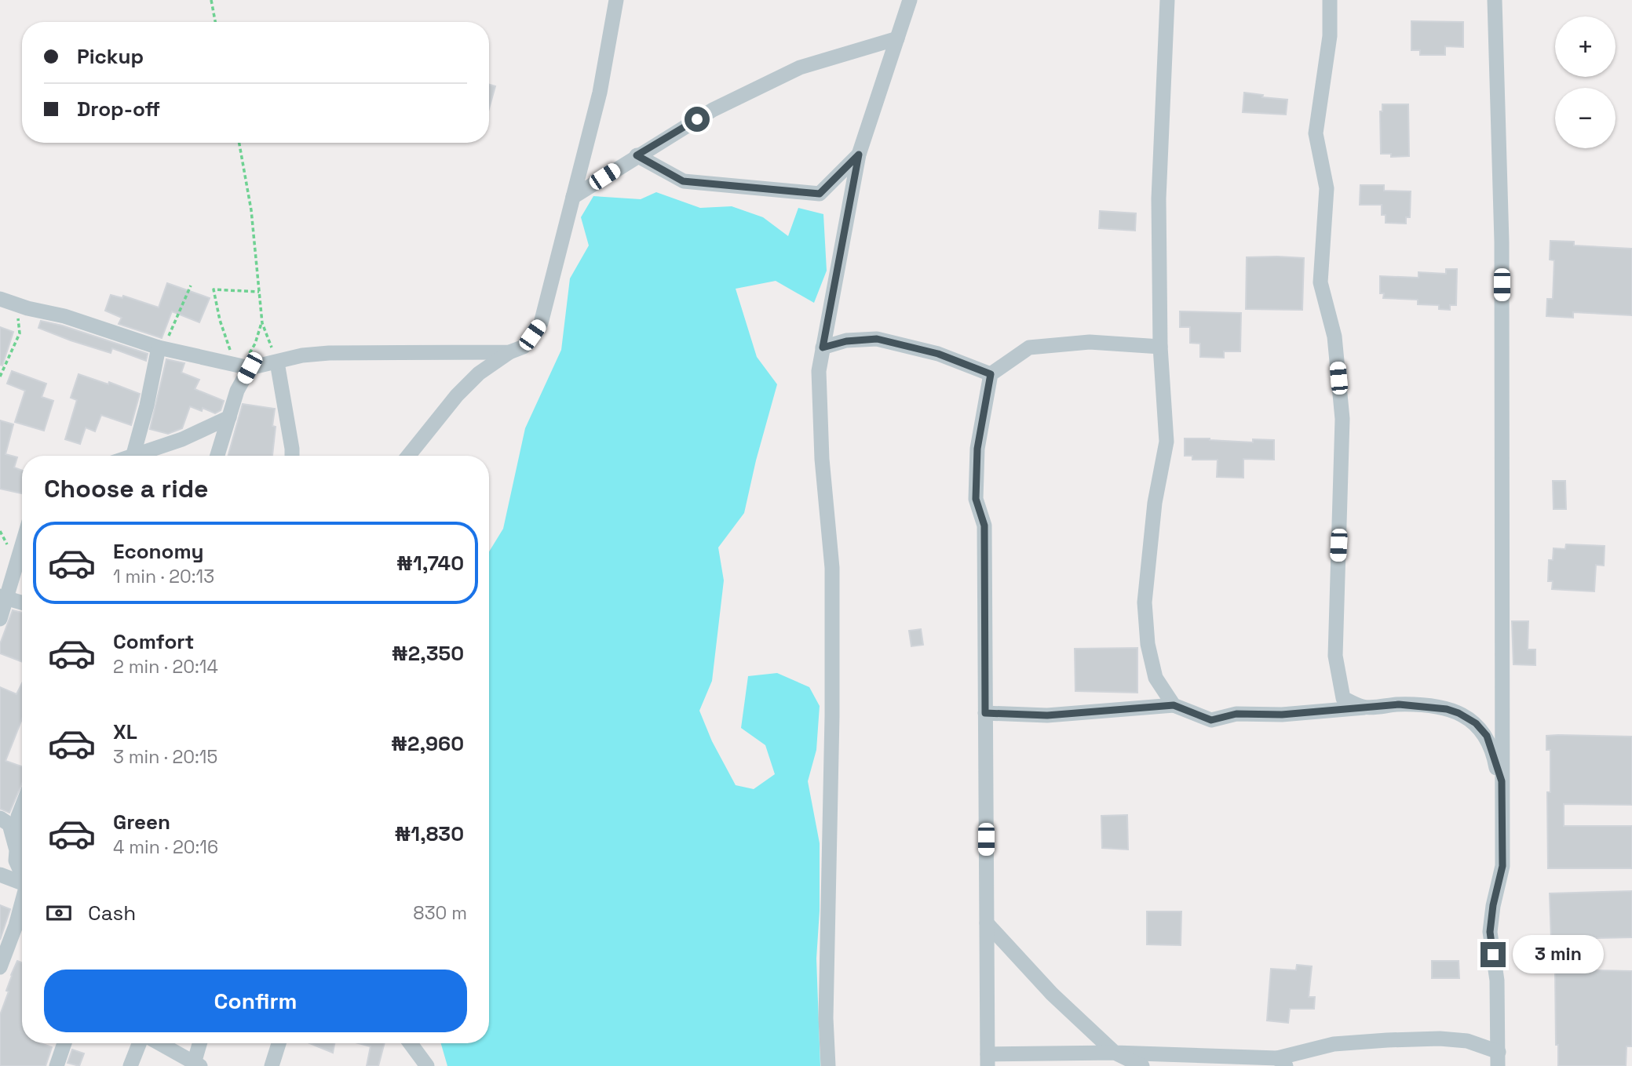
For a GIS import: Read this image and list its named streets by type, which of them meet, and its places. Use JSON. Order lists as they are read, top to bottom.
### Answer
{
  "page": {
    "map_buttons": ["+", "−"],
    "banner": ["Pickup", "Drop-off"],
    "heading": "Choose a ride",
    "list": [
      {
        "name": "Economy",
        "note": "1 min · 20:13",
        "value": "₦1,740"
      },
      {
        "name": "Comfort",
        "note": "2 min · 20:14",
        "value": "₦2,350"
      },
      {
        "name": "XL",
        "note": "3 min · 20:15",
        "value": "₦2,960"
      },
      {
        "name": "Green",
        "note": "4 min · 20:16",
        "value": "₦1,830"
      }
    ],
    "pay": ["Cash", "830 m"],
    "bubble": "3 min",
    "buttons": "Confirm"
  }
}
